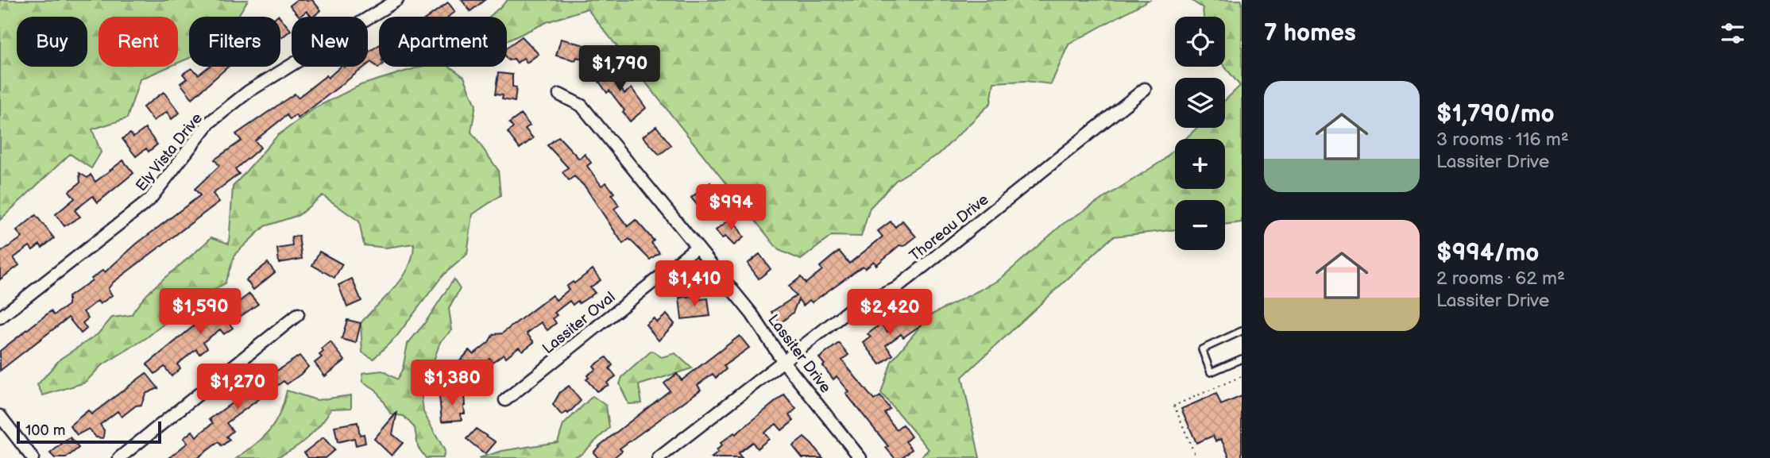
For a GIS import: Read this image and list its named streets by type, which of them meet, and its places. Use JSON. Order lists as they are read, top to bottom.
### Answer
{
  "streets": {
    "street": [
      "Ely Vista Drive",
      "Thoreau Drive",
      "Lassiter Oval",
      "Lassiter Drive"
    ]
  },
  "crossings": [
    ["Thoreau Drive", "Lassiter Drive"],
    ["Lassiter Oval", "Lassiter Drive"]
  ],
  "scale_bar": "100 m",
  "page": {
    "heading": "7 homes",
    "map_buttons": ["+", "−"],
    "chip": [
      "Buy",
      "Rent",
      "Filters",
      "New",
      "Apartment"
    ],
    "price": [
      "$1,790",
      "$994",
      "$1,410",
      "$1,590",
      "$2,420",
      "$1,380",
      "$1,270"
    ],
    "list": [
      {
        "name": "$1,790/mo",
        "note": "3 rooms · 116 m² · Lassiter Drive"
      },
      {
        "name": "$994/mo",
        "note": "2 rooms · 62 m² · Lassiter Drive"
      }
    ],
    "scale": "100 m"
  }
}
